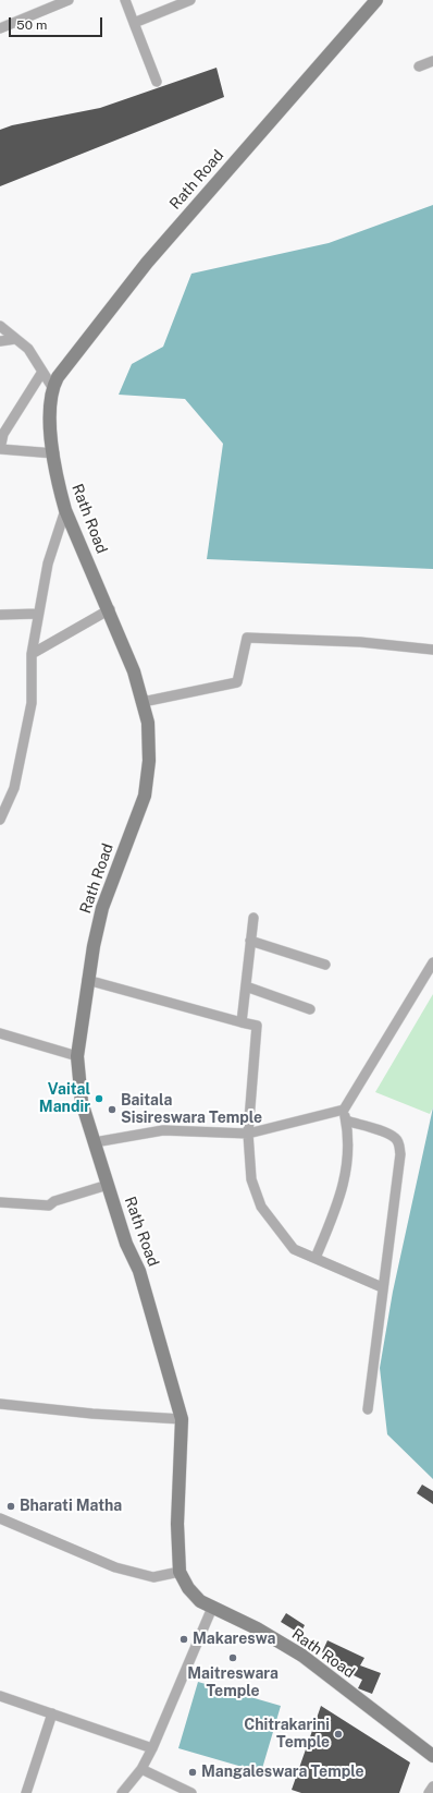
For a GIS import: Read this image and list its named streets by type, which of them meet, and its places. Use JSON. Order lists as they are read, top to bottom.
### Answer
{
  "streets": {
    "street": ["Rath Road"]
  },
  "places": [
    "Vaital Mandir",
    "Baitala Sisireswara Temple",
    "Bharati Matha",
    "Makareswa",
    "Maitreswara Temple",
    "Chitrakarini Temple",
    "Mangaleswara Temple"
  ],
  "scale_bar": "50 m"
}
